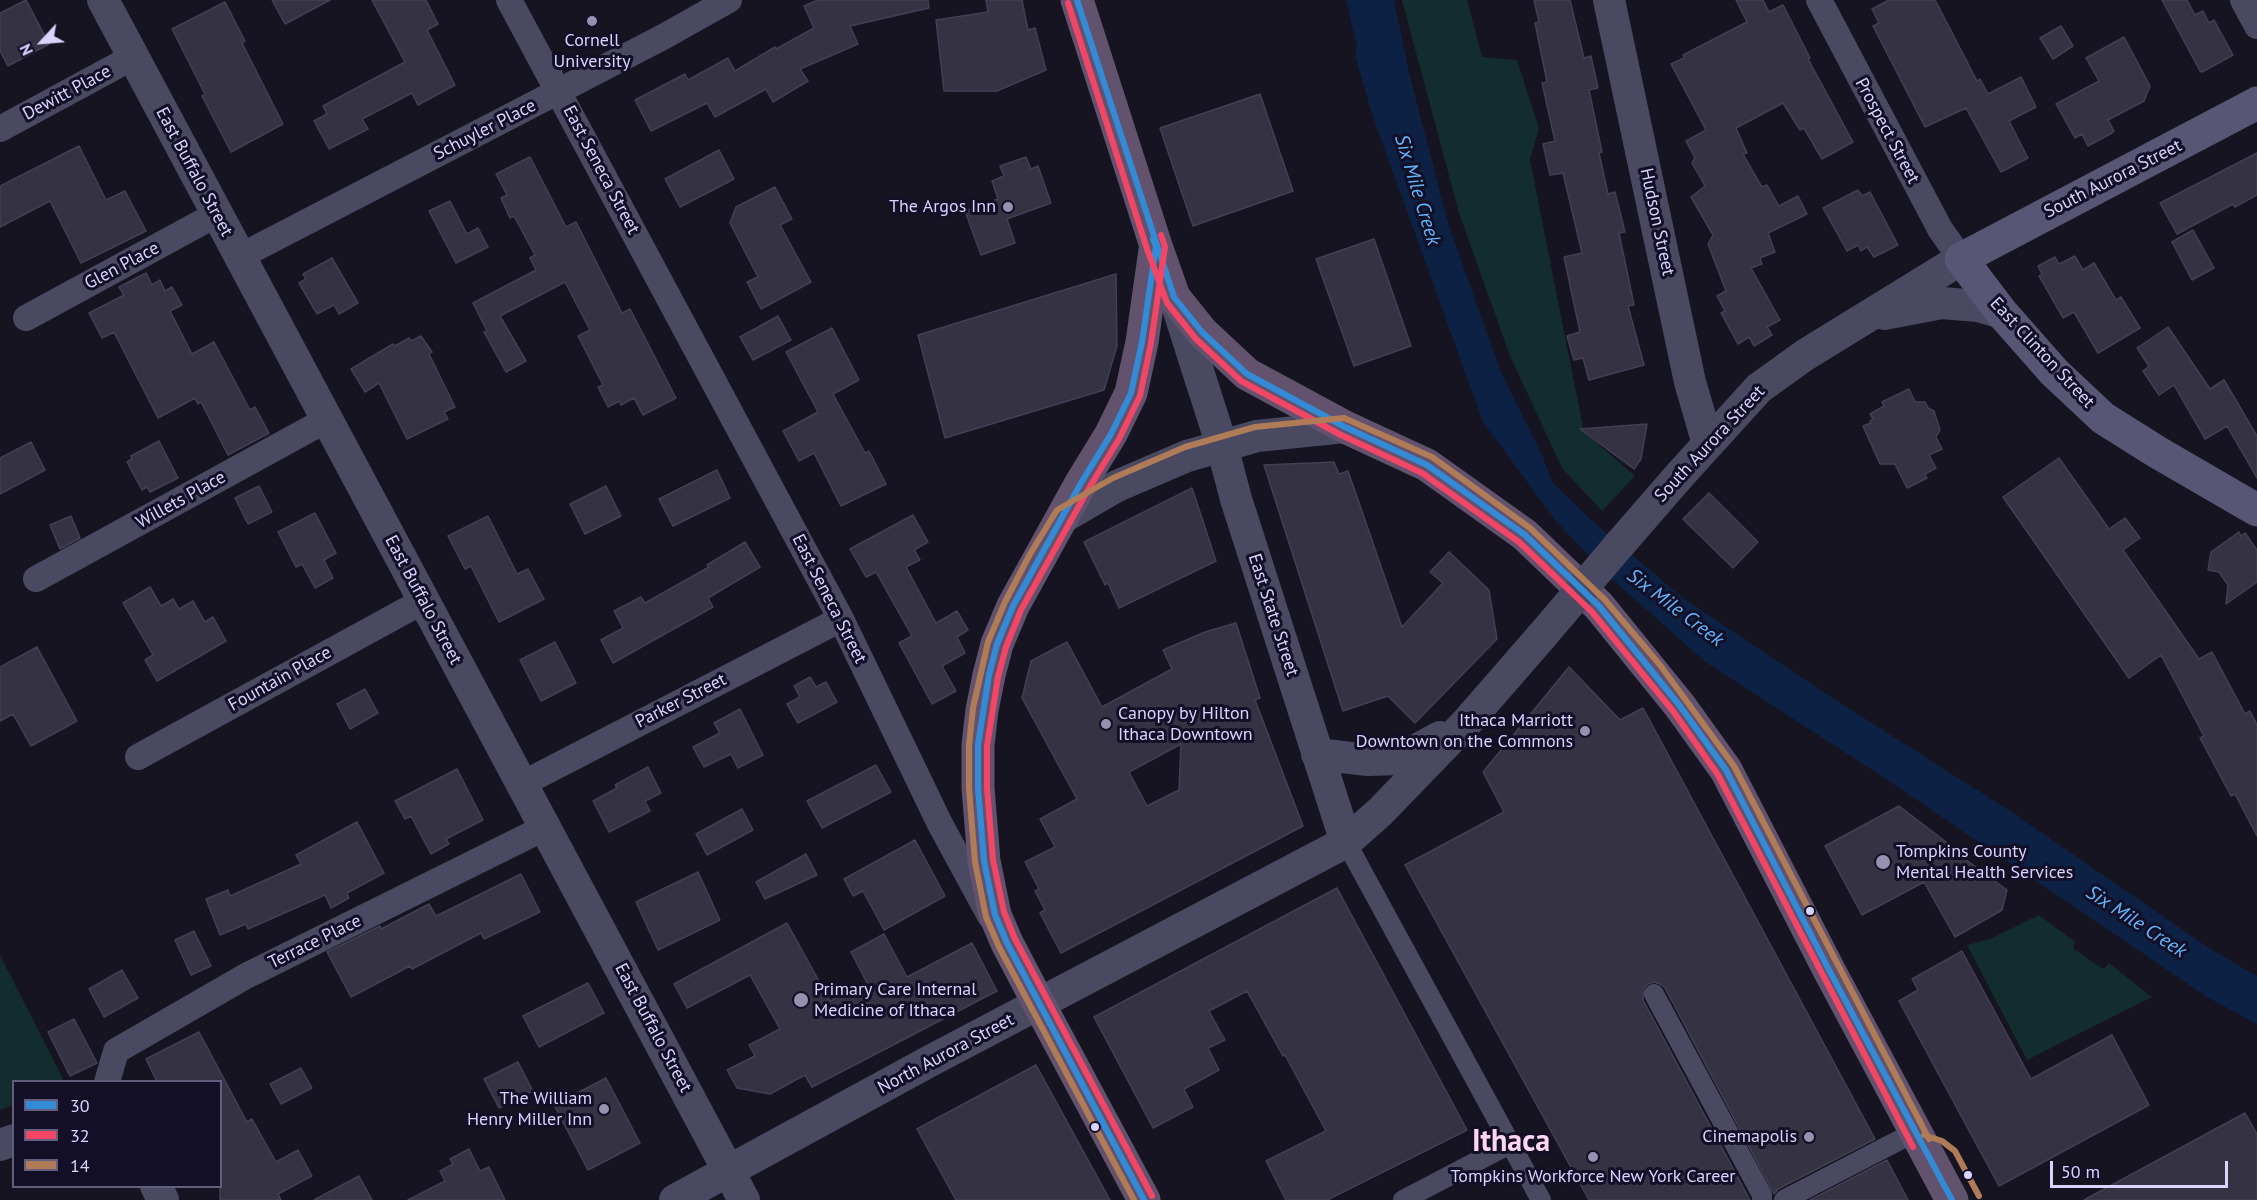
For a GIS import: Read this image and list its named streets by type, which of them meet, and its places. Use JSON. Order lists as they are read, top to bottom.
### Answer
{
  "streets": {
    "highway": ["East Seneca Street", "East State Street"],
    "main road": ["South Aurora Street", "East Clinton Street"],
    "street": [
      "Dewitt Place",
      "Schuyler Place",
      "Prospect Street",
      "East Buffalo Street",
      "Hudson Street",
      "Glen Place",
      "Willets Place",
      "Fountain Place",
      "Parker Street",
      "Terrace Place",
      "North Aurora Street"
    ]
  },
  "crossings": [
    ["Dewitt Place", "East Buffalo Street"],
    ["Schuyler Place", "East Seneca Street"],
    ["Schuyler Place", "East Buffalo Street"],
    ["Prospect Street", "South Aurora Street"],
    ["Prospect Street", "East Clinton Street"],
    ["East Seneca Street", "Parker Street"],
    ["East Seneca Street", "North Aurora Street"],
    ["East Buffalo Street", "Glen Place"],
    ["East Buffalo Street", "Willets Place"],
    ["East Buffalo Street", "Fountain Place"],
    ["East Buffalo Street", "Parker Street"],
    ["East Buffalo Street", "Terrace Place"],
    ["East Buffalo Street", "North Aurora Street"],
    ["South Aurora Street", "Hudson Street"],
    ["South Aurora Street", "East Clinton Street"],
    ["South Aurora Street", "East State Street"],
    ["South Aurora Street", "North Aurora Street"],
    ["East State Street", "North Aurora Street"]
  ],
  "districts": ["Ithaca"],
  "water": ["Six Mile Creek"],
  "places": [
    "Cornell University",
    "The Argos Inn",
    "Canopy by Hilton Ithaca Downtown",
    "Ithaca Marriott Downtown on the Commons",
    "Tompkins County Mental Health Services",
    "Primary Care Internal Medicine of Ithaca",
    "The William Henry Miller Inn",
    "Cinemapolis",
    "Tompkins Workforce New York Career"
  ],
  "lines": ["transit line 30", "transit line 32", "transit line 14"],
  "legend": ["30", "32", "14"],
  "scale_bar": "50 m",
  "north": "bottom left"
}
